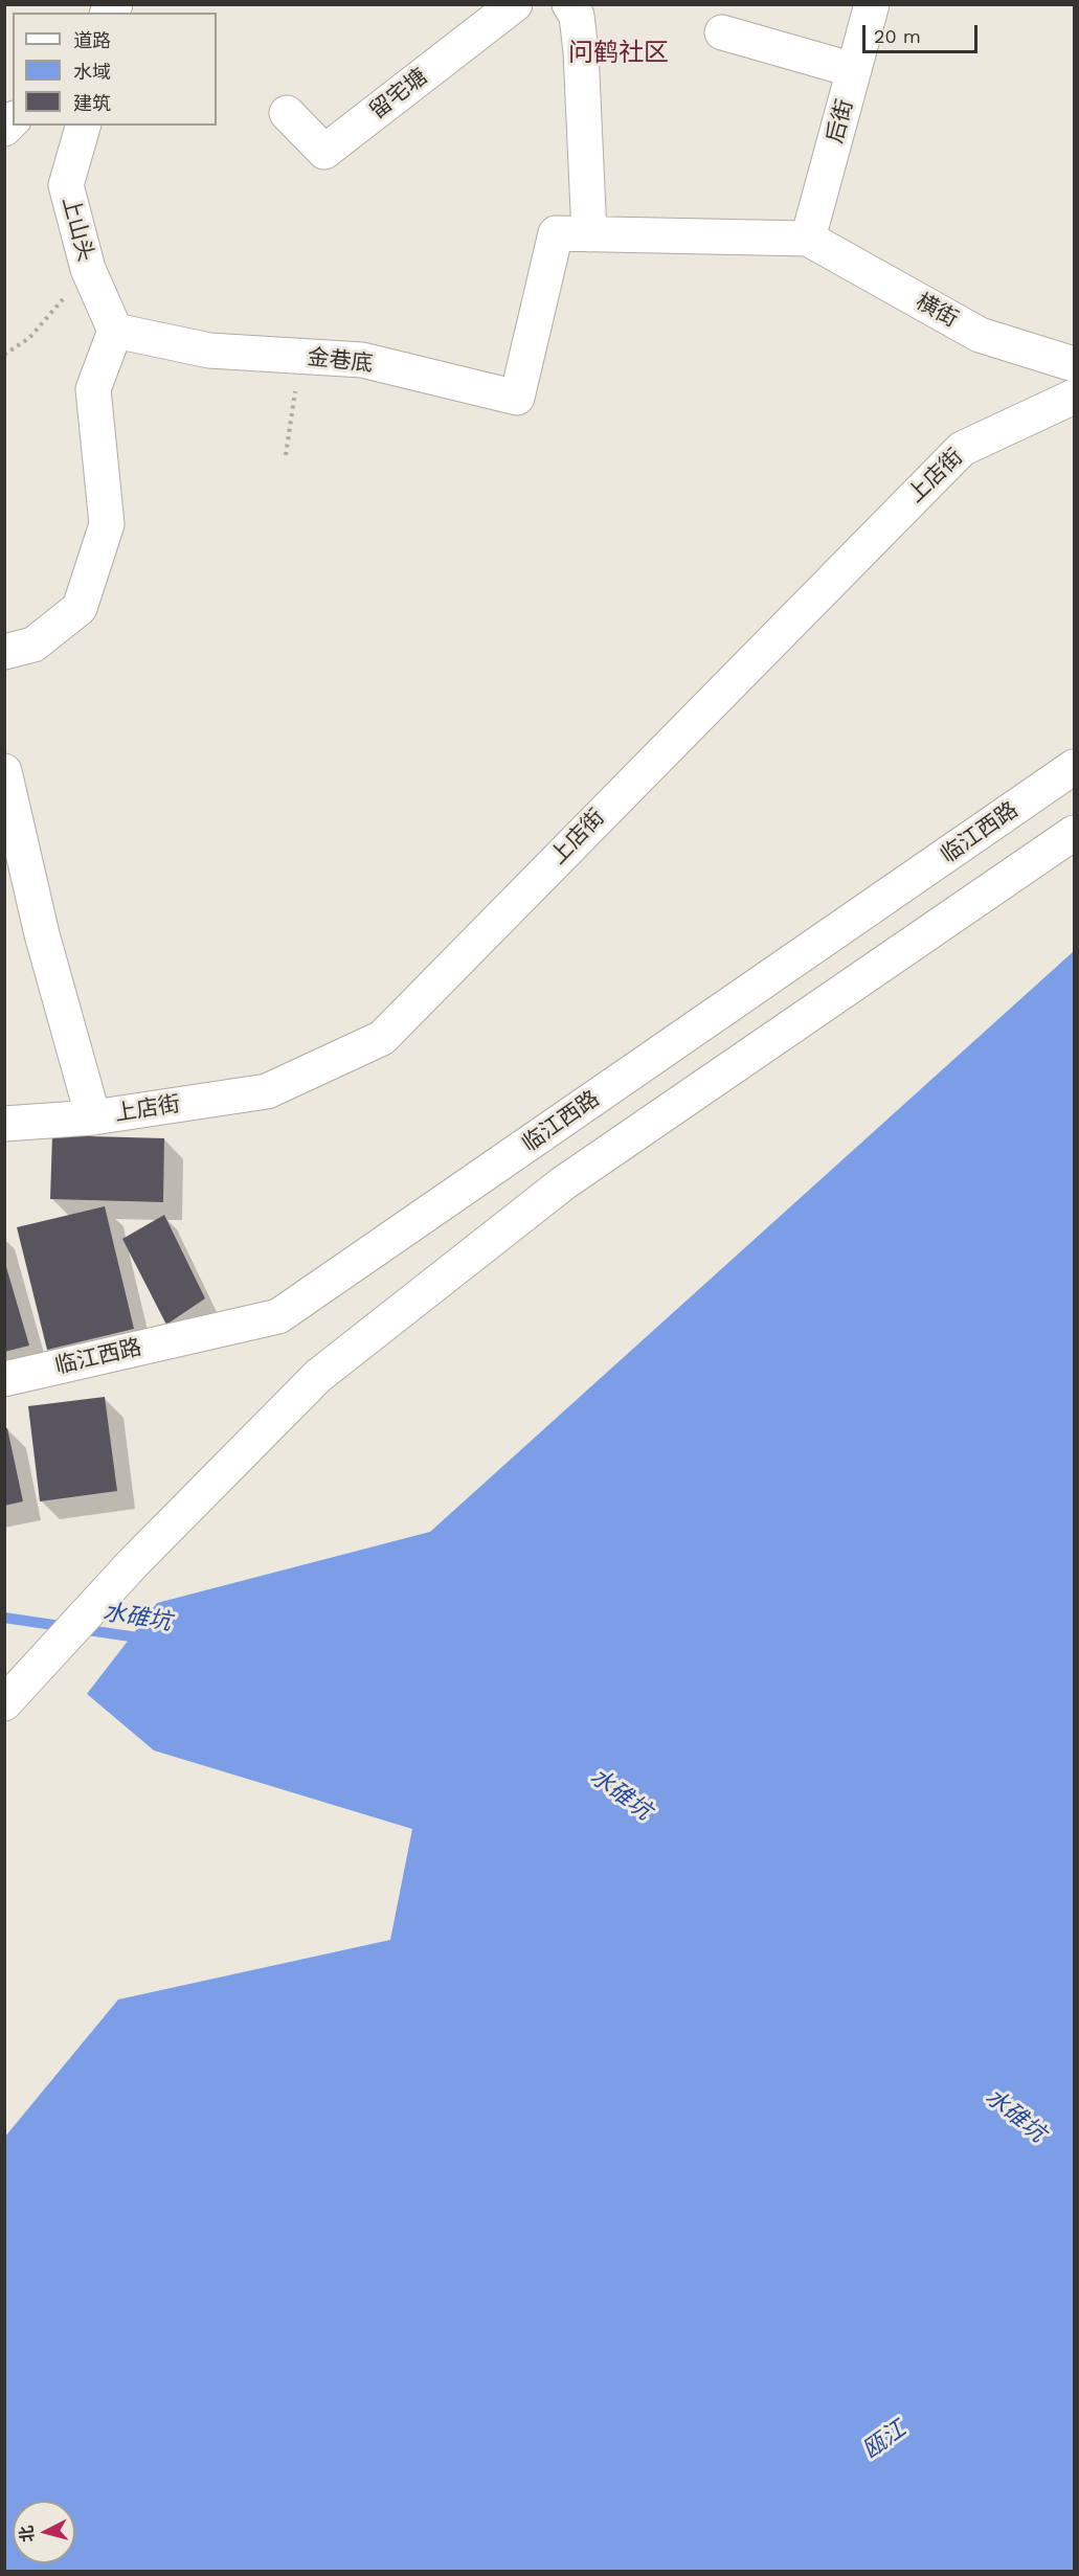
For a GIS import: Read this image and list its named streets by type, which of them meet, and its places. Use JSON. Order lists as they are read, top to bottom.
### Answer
{
  "streets": {
    "street": [
      "留宅塘",
      "后街",
      "上山头",
      "横街",
      "金巷底",
      "上店街",
      "临江西路"
    ]
  },
  "crossings": [
    ["后街", "横街"],
    ["后街", "金巷底"],
    ["上山头", "金巷底"],
    ["横街", "金巷底"]
  ],
  "districts": ["问鹤社区"],
  "water": ["水碓坑", "瓯江"],
  "legend": ["道路", "水域", "建筑"],
  "scale_bar": "20 m",
  "north": "left"
}
